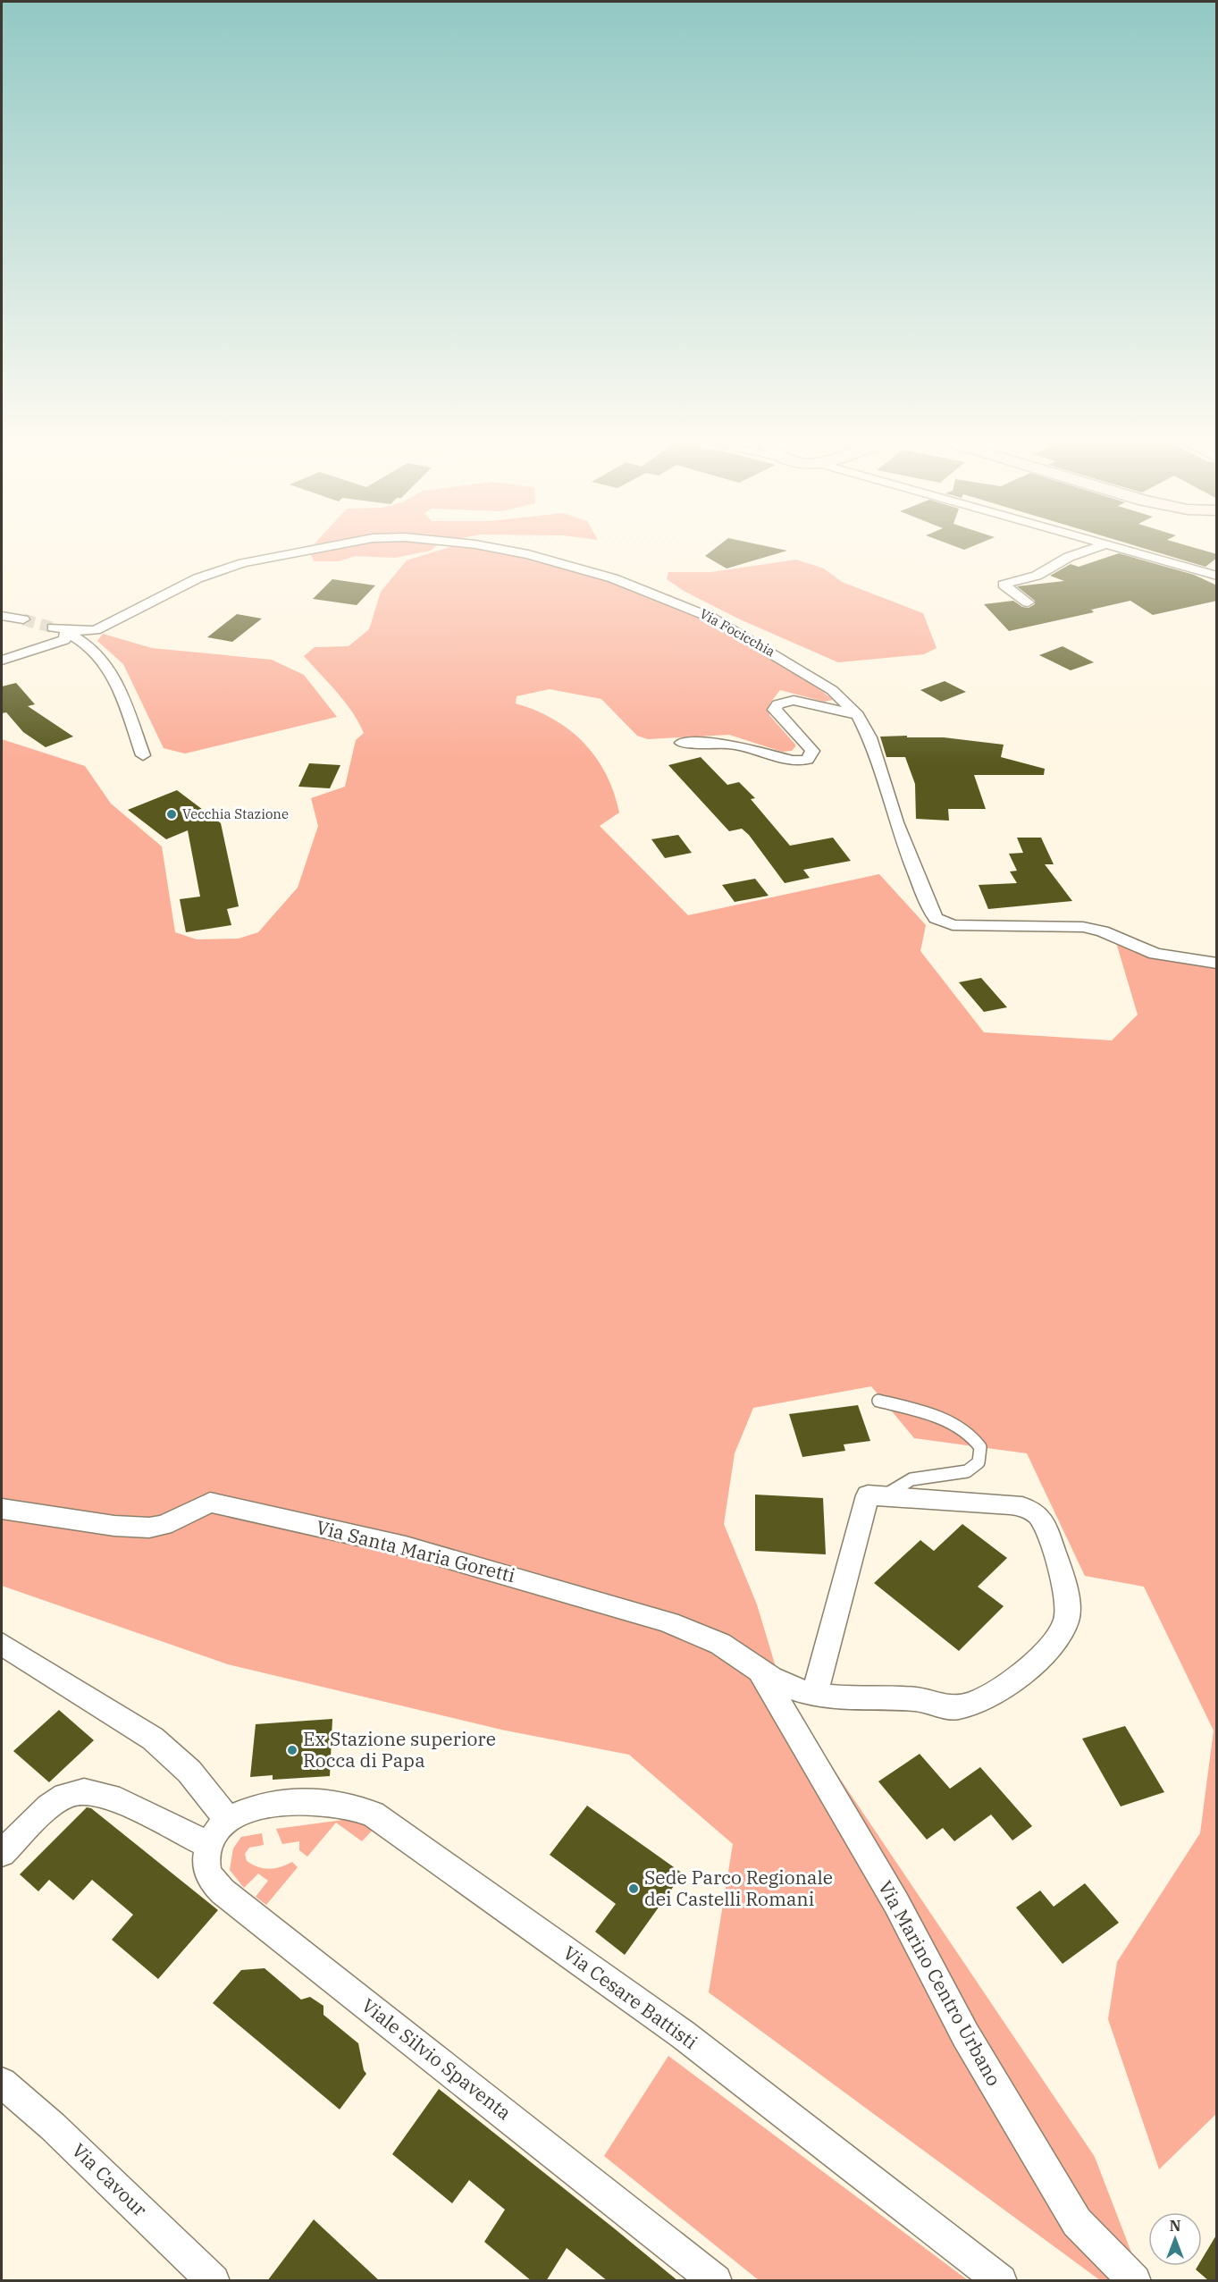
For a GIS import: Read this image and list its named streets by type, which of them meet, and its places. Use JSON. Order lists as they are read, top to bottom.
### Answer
{
  "streets": {
    "street": [
      "Via Focicchia",
      "Via Santa Maria Goretti",
      "Via Marino Centro Urbano",
      "Via Cesare Battisti",
      "Viale Silvio Spaventa",
      "Via Cavour"
    ]
  },
  "crossings": [
    ["Via Santa Maria Goretti", "Via Marino Centro Urbano"]
  ],
  "places": ["Vecchia Stazione", "Ex Stazione superiore Rocca di Papa", "Sede Parco Regionale dei Castelli Romani"],
  "north": "top"
}
